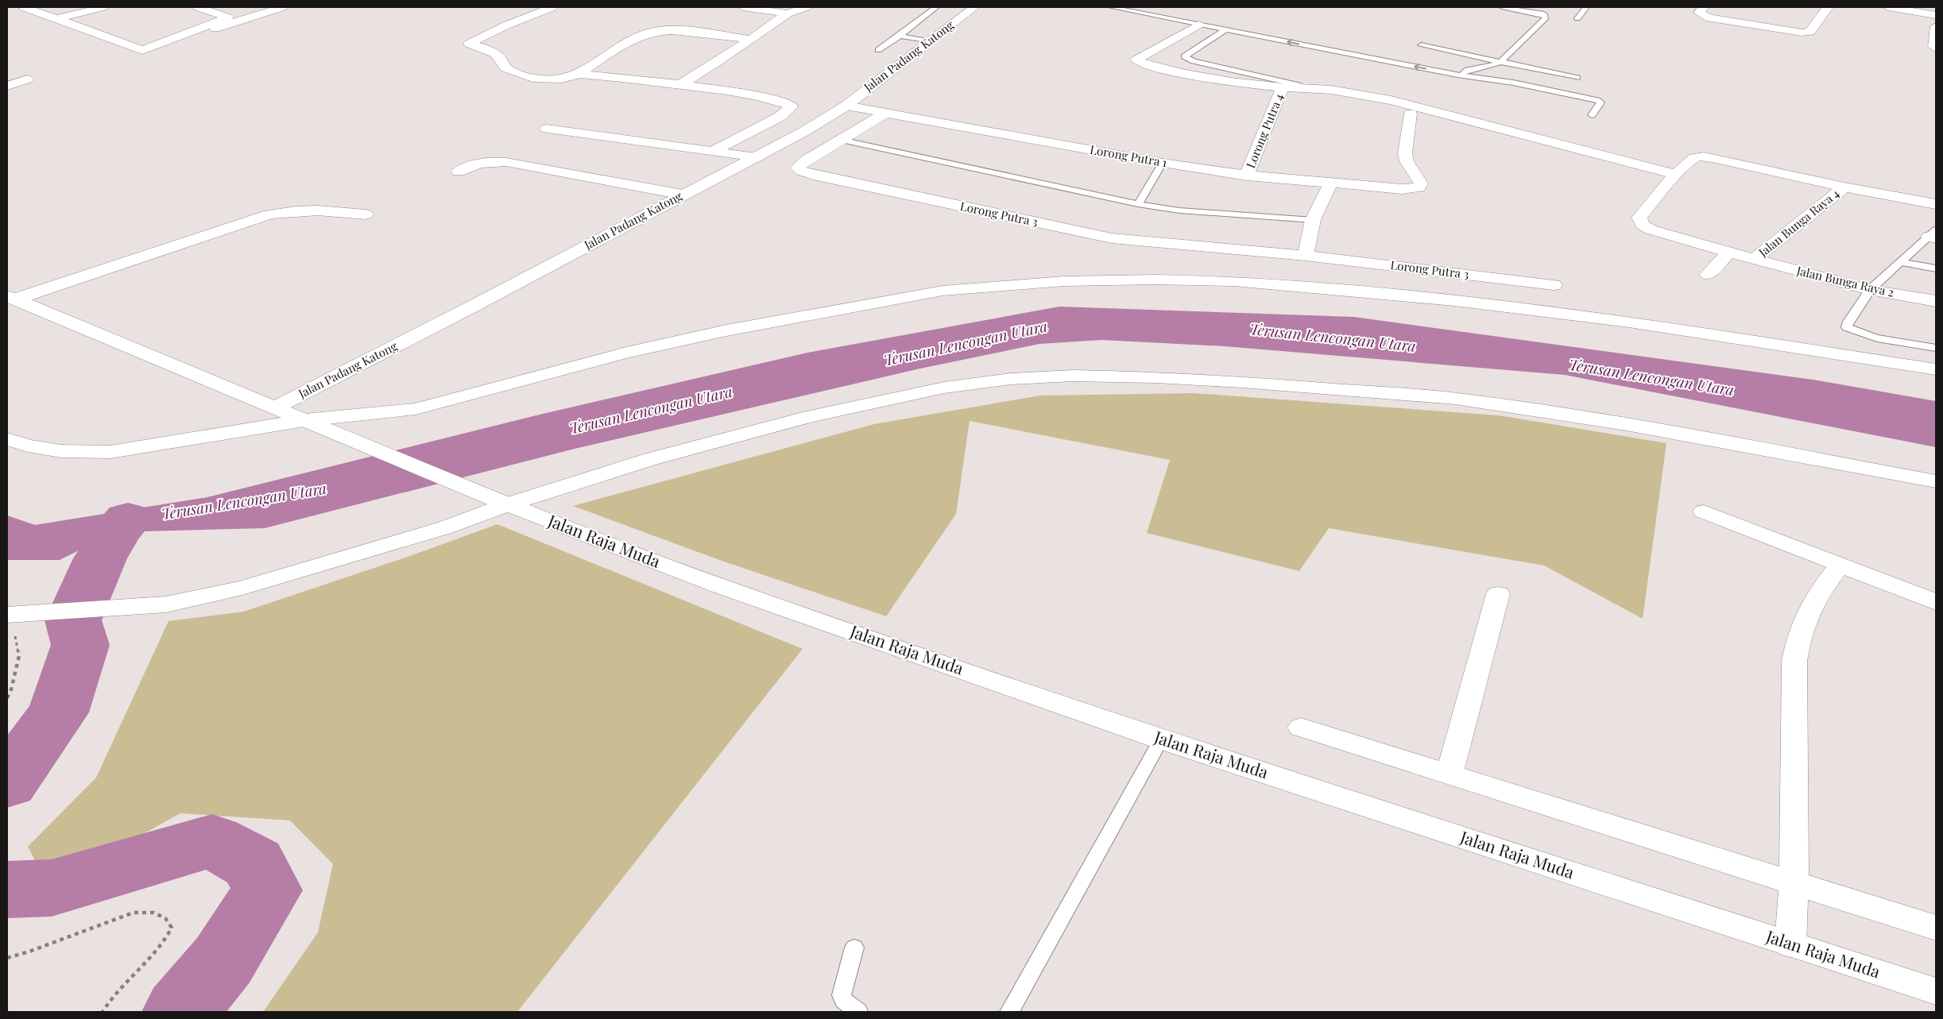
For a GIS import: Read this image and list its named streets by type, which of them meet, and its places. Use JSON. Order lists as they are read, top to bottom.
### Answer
{
  "streets": {
    "street": [
      "Jalan Padang Katong",
      "Lorong Putra 4",
      "Lorong Putra 1",
      "Lorong Putra 3",
      "Jalan Bunga Raya 4",
      "Jalan Bunga Raya 2",
      "Jalan Raja Muda"
    ]
  },
  "crossings": [
    ["Jalan Padang Katong", "Lorong Putra 1"],
    ["Jalan Padang Katong", "Jalan Raja Muda"],
    ["Lorong Putra 4", "Lorong Putra 1"],
    ["Lorong Putra 1", "Lorong Putra 3"],
    ["Jalan Bunga Raya 4", "Jalan Bunga Raya 2"]
  ],
  "water": ["Terusan Lencongan Utara"]
}
